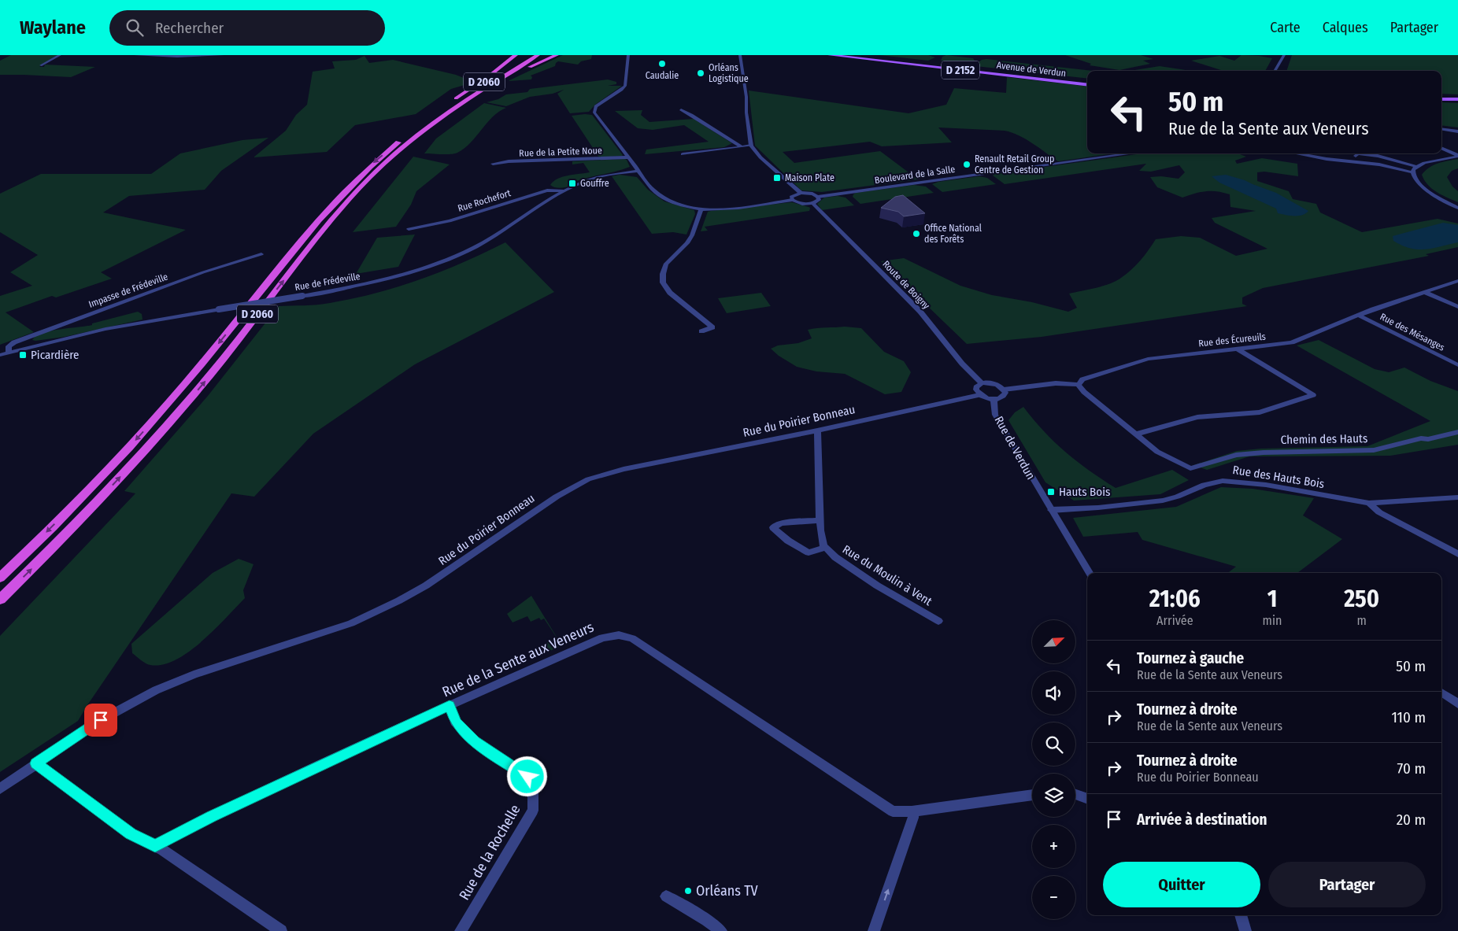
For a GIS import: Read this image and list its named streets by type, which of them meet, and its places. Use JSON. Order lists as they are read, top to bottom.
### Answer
{
  "streets": {
    "highway": ["D 2060"],
    "main road": ["Avenue de Verdun", "D 2152"],
    "street": [
      "Rue de la Petite Noue",
      "Boulevard de la Salle",
      "Rue Rochefort",
      "Rue de Frédeville",
      "Route de Boigny",
      "Impasse de Frédeville",
      "Rue des Mésanges",
      "Rue des Écureuils",
      "Rue du Poirier Bonneau",
      "Chemin des Hauts",
      "Rue de Verdun",
      "Rue des Hauts Bois",
      "Rue du Moulin à Vent",
      "Rue de la Sente aux Veneurs",
      "Rue de la Rochelle"
    ]
  },
  "crossings": [
    ["Rue Rochefort", "Rue de Frédeville"],
    ["Rue de Frédeville", "Impasse de Frédeville"],
    ["Rue des Mésanges", "Rue des Écureuils"],
    ["Rue du Poirier Bonneau", "Rue du Moulin à Vent"],
    ["Rue de Verdun", "Rue des Hauts Bois"],
    ["Rue de la Sente aux Veneurs", "Rue de la Rochelle"]
  ],
  "places": {
    "other": [
      "Caudalie",
      "Orléans Logistique",
      "Renault Retail Group Centre de Gestion",
      "Office National des Forêts",
      "Orléans TV"
    ],
    "transit": [
      "Maison Plate",
      "Gouffre",
      "Picardière",
      "Hauts Bois"
    ]
  },
  "north": "top right",
  "page": {
    "header": "Waylane",
    "search": "Rechercher",
    "nav": ["Carte", "Calques", "Partager"],
    "turn": ["50 m", "Rue de la Sente aux Veneurs"],
    "eta": [
      "21:06",
      "Arrivée",
      "1",
      "min",
      "250",
      "m"
    ],
    "map_buttons": ["+", "−"],
    "list": [
      {
        "name": "Tournez à gauche",
        "note": "Rue de la Sente aux Veneurs",
        "value": "50 m"
      },
      {
        "name": "Tournez à droite",
        "note": "Rue de la Sente aux Veneurs",
        "value": "110 m"
      },
      {
        "name": "Tournez à droite",
        "note": "Rue du Poirier Bonneau",
        "value": "70 m"
      },
      {
        "name": "Arrivée à destination",
        "value": "20 m"
      }
    ],
    "buttons": ["Quitter", "Partager"]
  }
}
